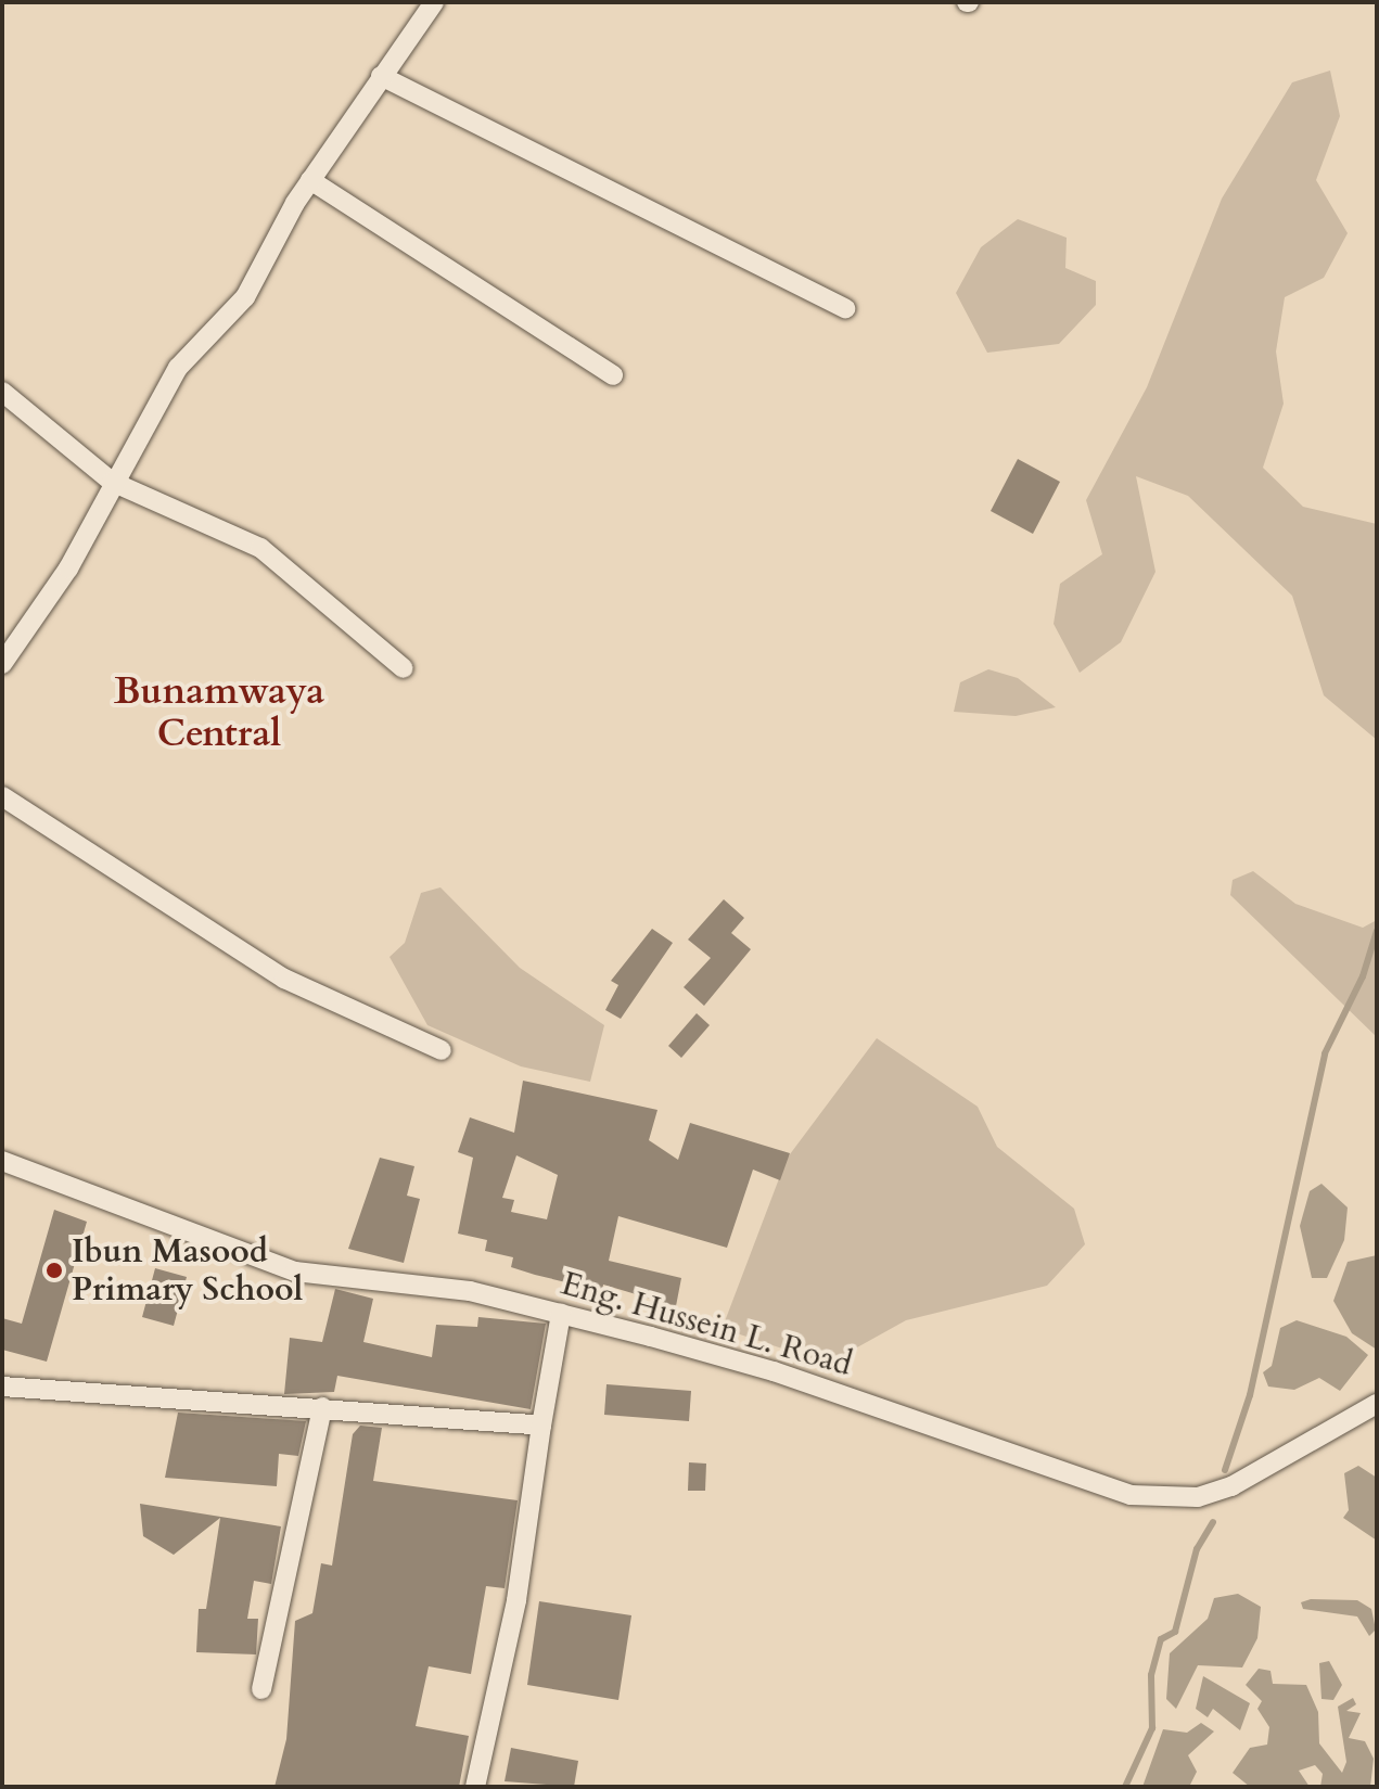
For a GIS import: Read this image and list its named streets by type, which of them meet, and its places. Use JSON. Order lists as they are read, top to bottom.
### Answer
{
  "streets": {
    "street": ["Eng. Hussein L. Road"]
  },
  "districts": ["Bunamwaya Central"],
  "places": ["Ibun Masood Primary School"]
}
